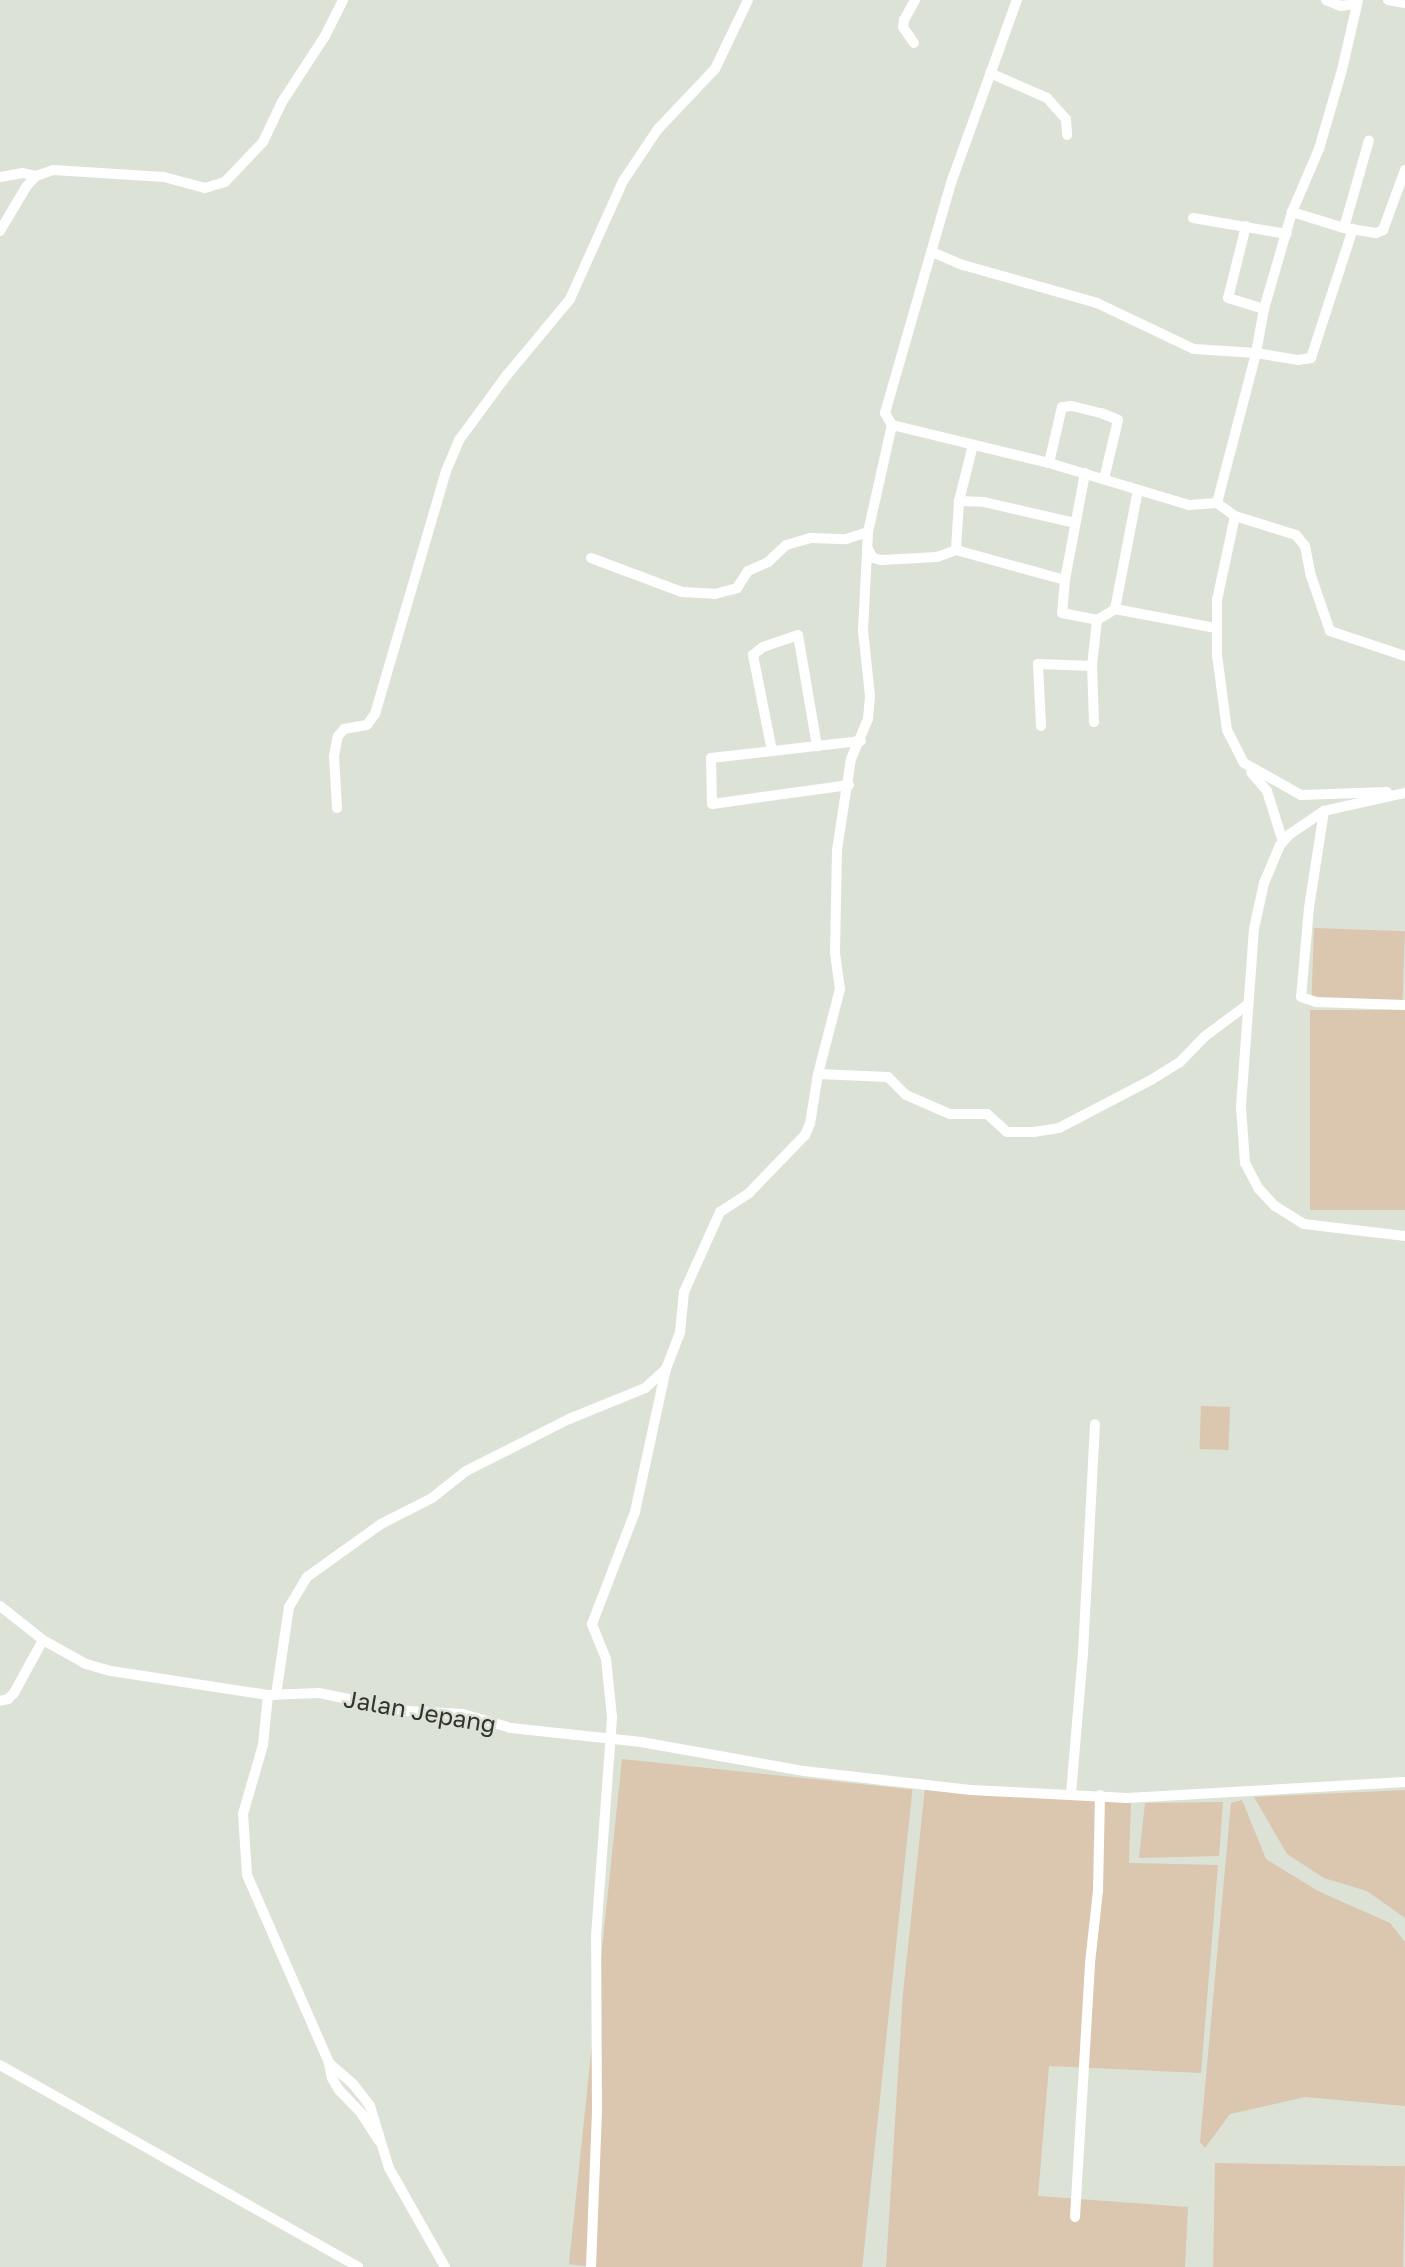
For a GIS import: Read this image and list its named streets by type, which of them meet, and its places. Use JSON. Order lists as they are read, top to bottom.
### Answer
{
  "streets": {
    "street": ["Jalan Jepang"]
  }
}
